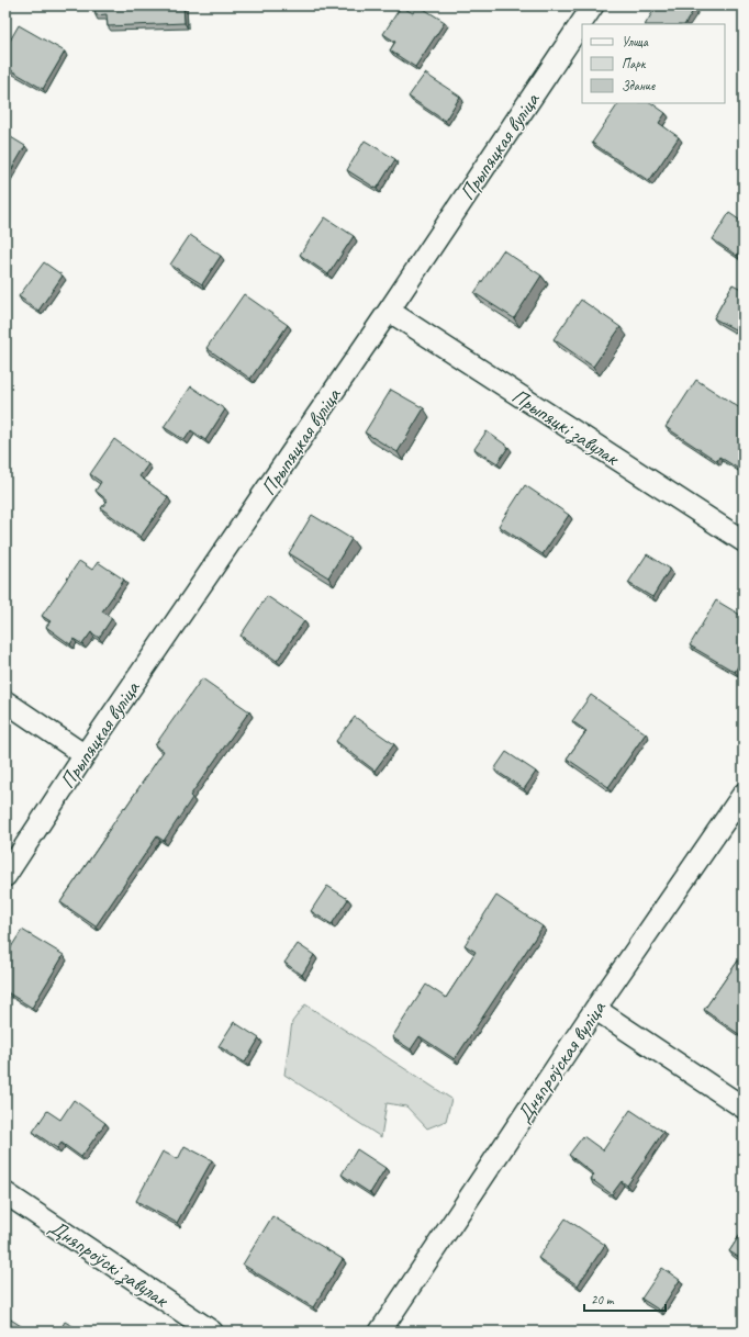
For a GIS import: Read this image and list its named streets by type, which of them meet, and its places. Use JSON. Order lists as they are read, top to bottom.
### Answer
{
  "streets": {
    "street": [
      "Прыпяцкая вуліца",
      "Прыпяцкі завулак",
      "Дняпроўская вуліца",
      "Дняпроўскі завулак"
    ]
  },
  "crossings": [
    ["Прыпяцкая вуліца", "Прыпяцкі завулак"]
  ],
  "legend": ["Улица", "Парк", "Здание"],
  "scale_bar": "20 m"
}
